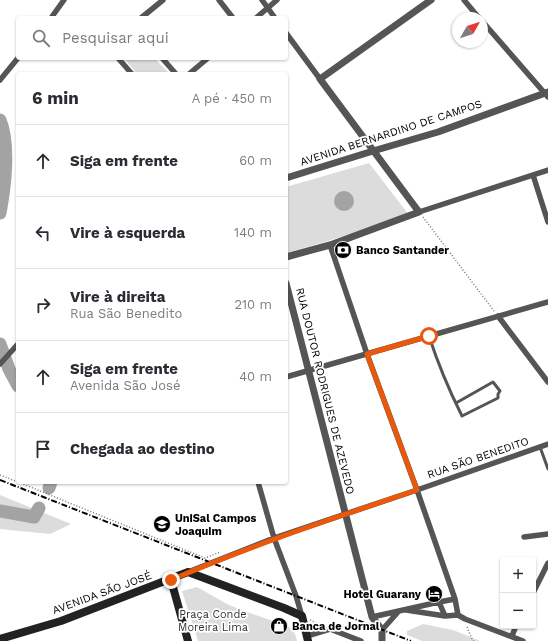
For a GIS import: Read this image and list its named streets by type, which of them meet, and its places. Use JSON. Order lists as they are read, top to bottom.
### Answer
{
  "streets": {
    "main road": ["AVENIDA SÃO JOSÉ"],
    "street": ["AVENIDA BERNARDINO DE CAMPOS", "RUA DOUTOR RODRIGUES DE AZEVEDO", "RUA SÃO BENEDITO"]
  },
  "crossings": [
    ["RUA DOUTOR RODRIGUES DE AZEVEDO", "RUA SÃO BENEDITO"],
    ["RUA SÃO BENEDITO", "AVENIDA SÃO JOSÉ"]
  ],
  "parks": ["Praça Conde Moreira Lima"],
  "places": {
    "bank": ["Banco Santander"],
    "school or university": ["UniSal Campos Joaquim"],
    "hotel": ["Hotel Guarany"],
    "shop": ["Banca de Jornal"]
  },
  "north": "top right",
  "page": {
    "search": "Pesquisar aqui",
    "heading": ["6 min", "A pé · 450 m"],
    "list": [
      ["Siga em frente", "60 m"],
      ["Vire à esquerda", "140 m"],
      ["Vire à direita", "Rua São Benedito", "210 m"],
      ["Siga em frente", "Avenida São José", "40 m"],
      "Chegada ao destino"
    ],
    "map_buttons": ["+", "−"]
  }
}
